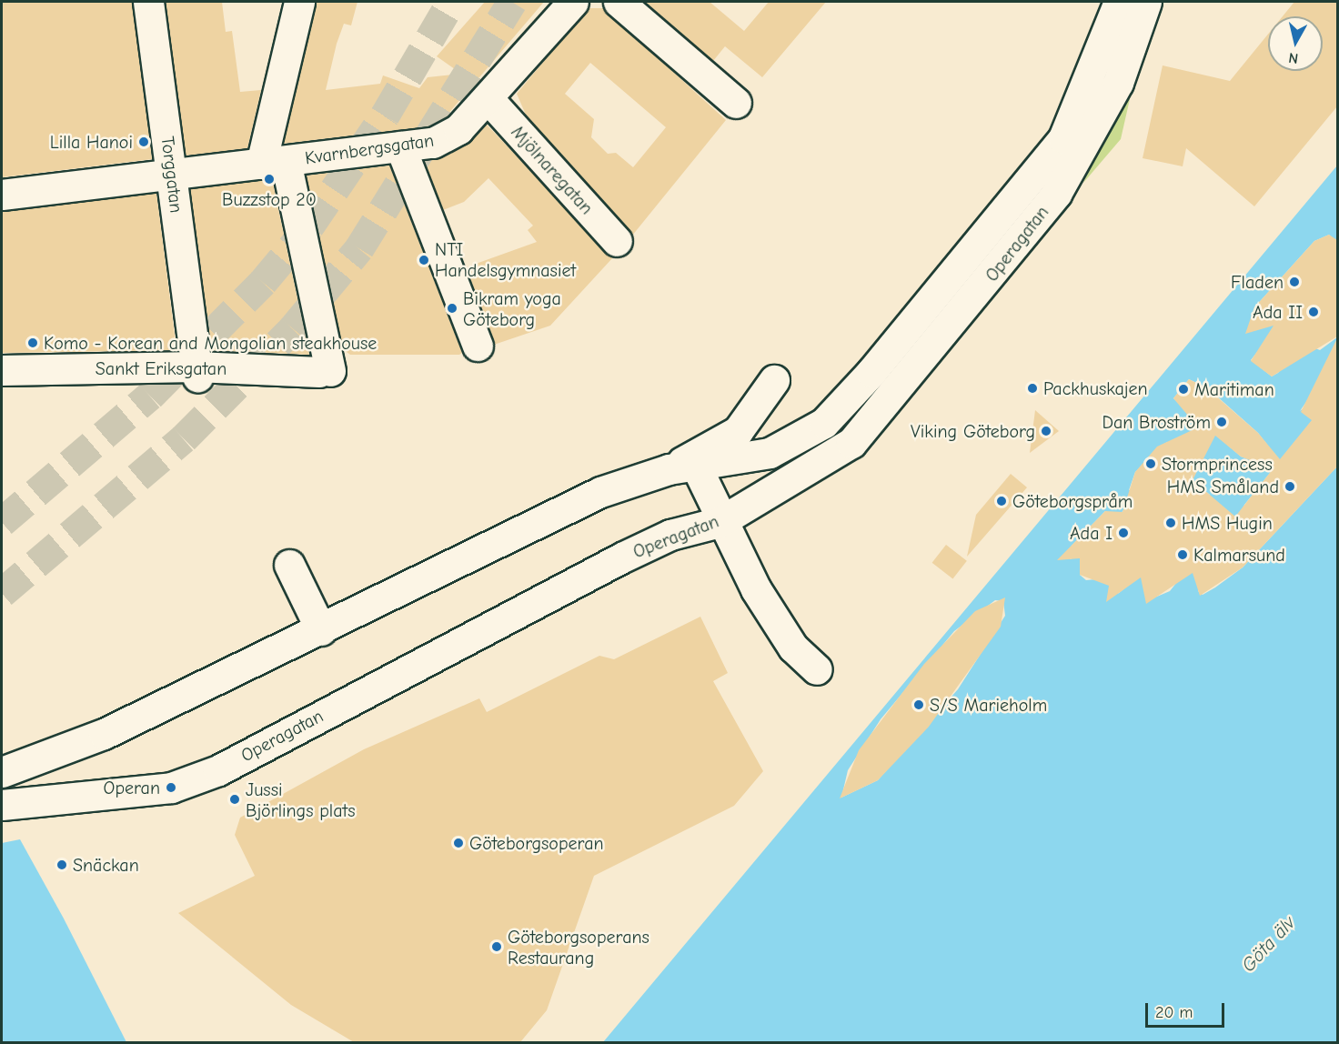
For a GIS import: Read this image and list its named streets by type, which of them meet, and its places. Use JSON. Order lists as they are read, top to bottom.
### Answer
{
  "streets": {
    "street": [
      "Kvarnbergsgatan",
      "Mjölnaregatan",
      "Torggatan",
      "Operagatan",
      "Sankt Eriksgatan"
    ]
  },
  "crossings": [
    ["Kvarnbergsgatan", "Mjölnaregatan"],
    ["Kvarnbergsgatan", "Torggatan"],
    ["Kvarnbergsgatan", "Sankt Eriksgatan"],
    ["Torggatan", "Sankt Eriksgatan"]
  ],
  "water": ["Göta älv"],
  "places": [
    "Lilla Hanoi",
    "Buzzstop 20",
    "NTI Handelsgymnasiet",
    "Fladen",
    "Bikram yoga Göteborg",
    "Ada II",
    "Komo - Korean and Mongolian steakhouse",
    "Packhuskajen",
    "Maritiman",
    "Dan Broström",
    "Viking Göteborg",
    "Stormprincess",
    "HMS Småland",
    "Göteborgspråm",
    "HMS Hugin",
    "Ada I",
    "Kalmarsund",
    "S/S Marieholm",
    "Operan",
    "Jussi Björlings plats",
    "Göteborgsoperan",
    "Snäckan",
    "Göteborgsoperans Restaurang"
  ],
  "scale_bar": "20 m",
  "north": "bottom"
}
